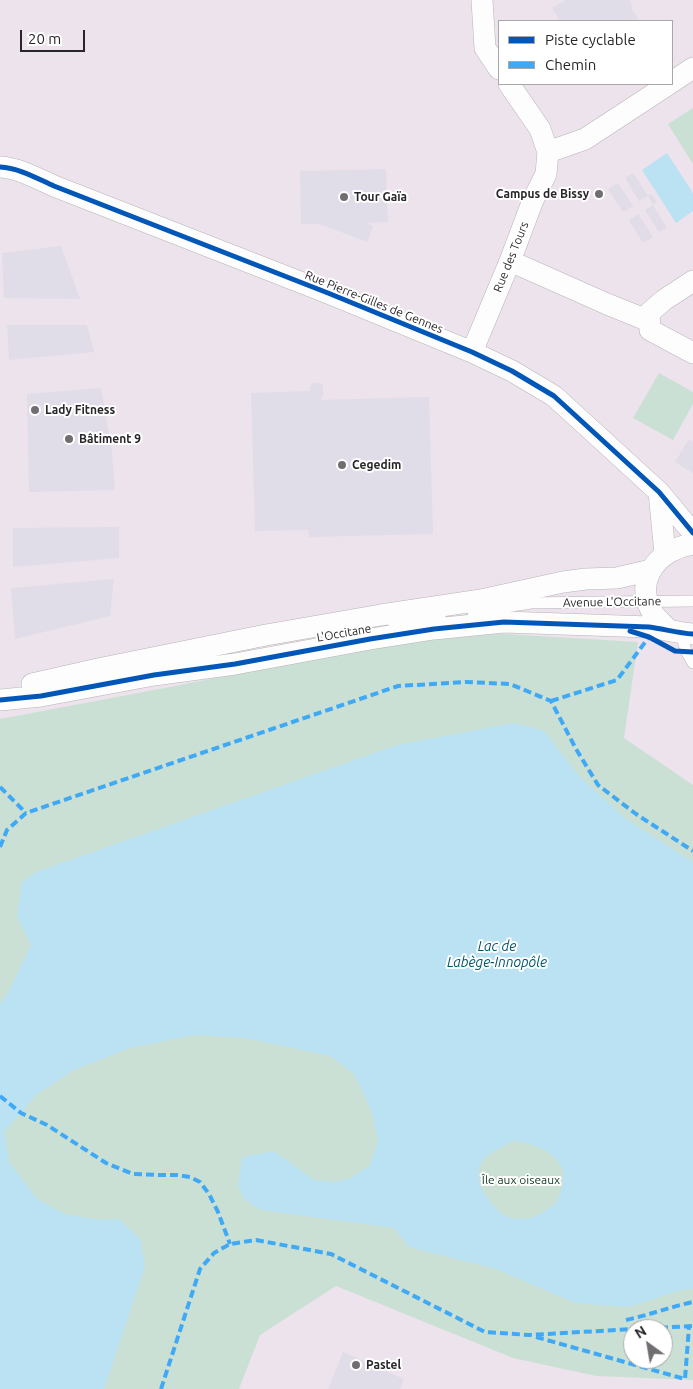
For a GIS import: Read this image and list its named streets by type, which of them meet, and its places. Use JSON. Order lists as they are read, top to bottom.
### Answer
{
  "streets": {
    "street": ["Rue des Tours", "Rue Pierre-Gilles de Gennes", "L'Occitane"],
    "lane": ["Avenue L'Occitane"]
  },
  "crossings": [
    ["Rue des Tours", "Rue Pierre-Gilles de Gennes"],
    ["Avenue L'Occitane", "L'Occitane"]
  ],
  "water": ["Lac de Labège-Innopôle"],
  "parks": ["Île aux oiseaux"],
  "places": [
    "Campus de Bissy",
    "Tour Gaïa",
    "Lady Fitness",
    "Bâtiment 9",
    "Cegedim",
    "Pastel"
  ],
  "legend": ["Piste cyclable", "Chemin"],
  "scale_bar": "20 m",
  "north": "top left"
}
